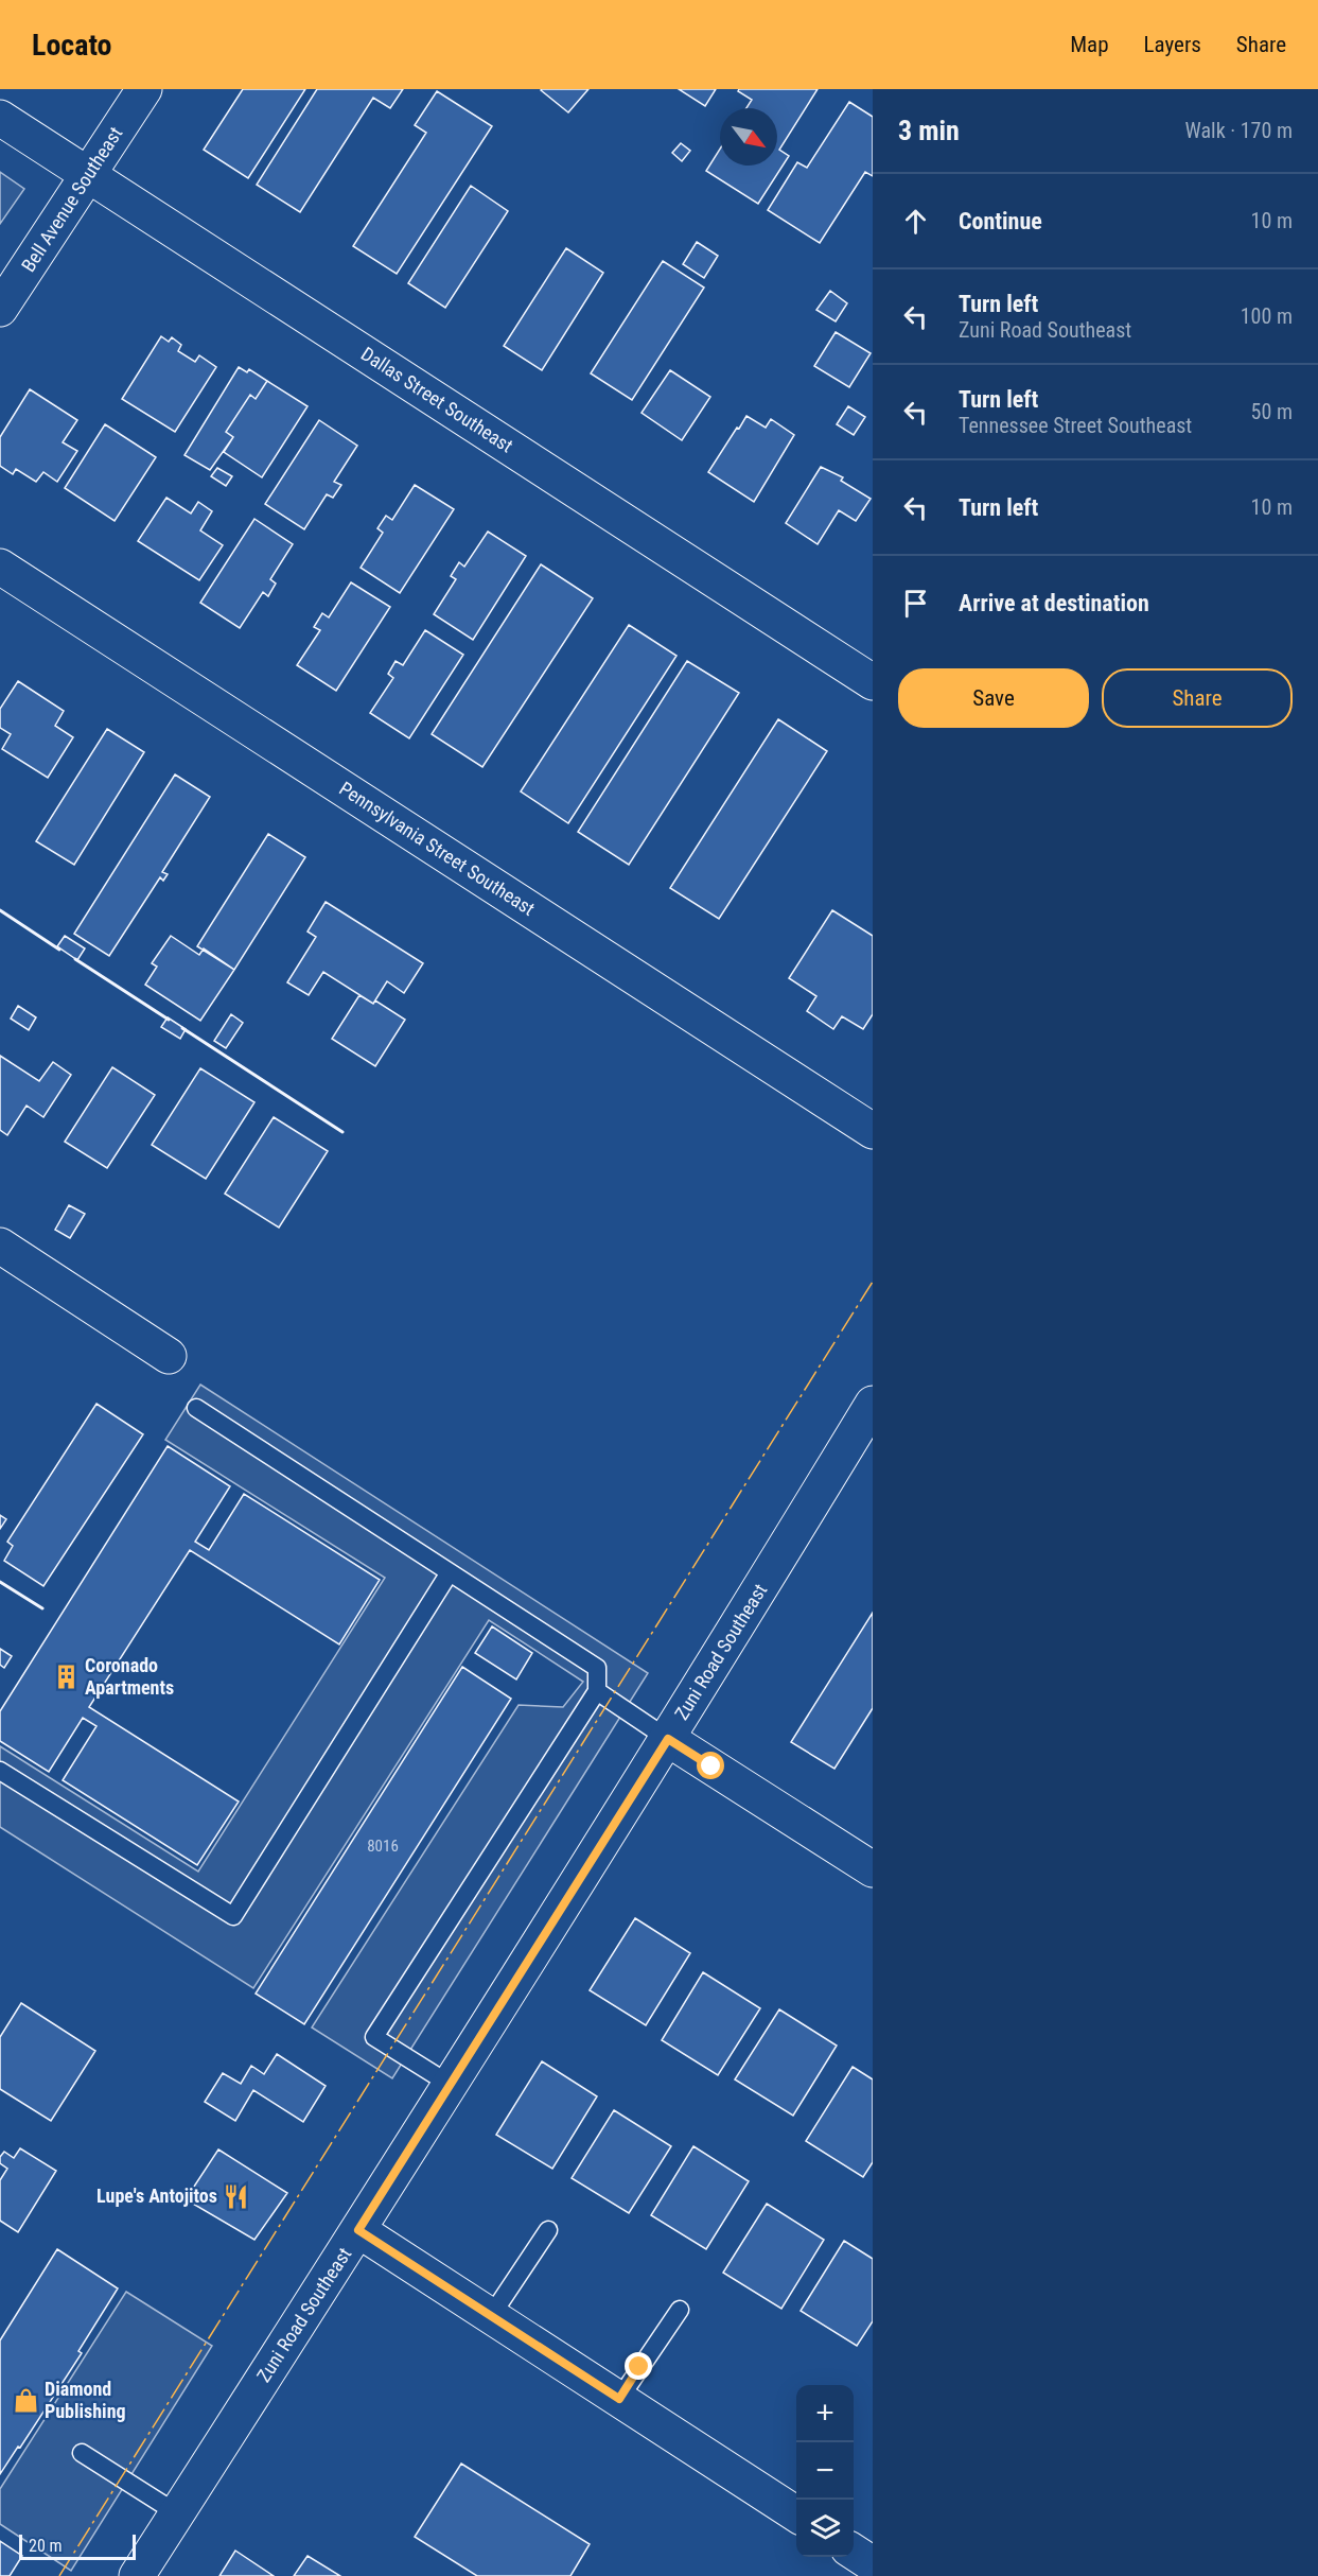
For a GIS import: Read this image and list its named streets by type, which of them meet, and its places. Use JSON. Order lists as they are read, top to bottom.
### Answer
{
  "streets": {
    "street": [
      "Bell Avenue Southeast",
      "Dallas Street Southeast",
      "Pennsylvania Street Southeast",
      "Zuni Road Southeast"
    ]
  },
  "crossings": [
    ["Bell Avenue Southeast", "Dallas Street Southeast"]
  ],
  "places": {
    "building": ["Coronado Apartments"],
    "restaurant": ["Lupe's Antojitos"],
    "shop": ["Diamond Publishing"]
  },
  "house_numbers": ["8016"],
  "scale_bar": "20 m",
  "north": "bottom right",
  "page": {
    "header": "Locato",
    "nav": ["Map", "Layers", "Share"],
    "heading": ["3 min", "Walk · 170 m"],
    "list": [
      ["Continue", "10 m"],
      ["Turn left", "Zuni Road Southeast", "100 m"],
      ["Turn left", "Tennessee Street Southeast", "50 m"],
      ["Turn left", "10 m"],
      "Arrive at destination"
    ],
    "buttons": ["Save", "Share"],
    "map_buttons": ["+", "−"],
    "scale": "20 m"
  }
}
